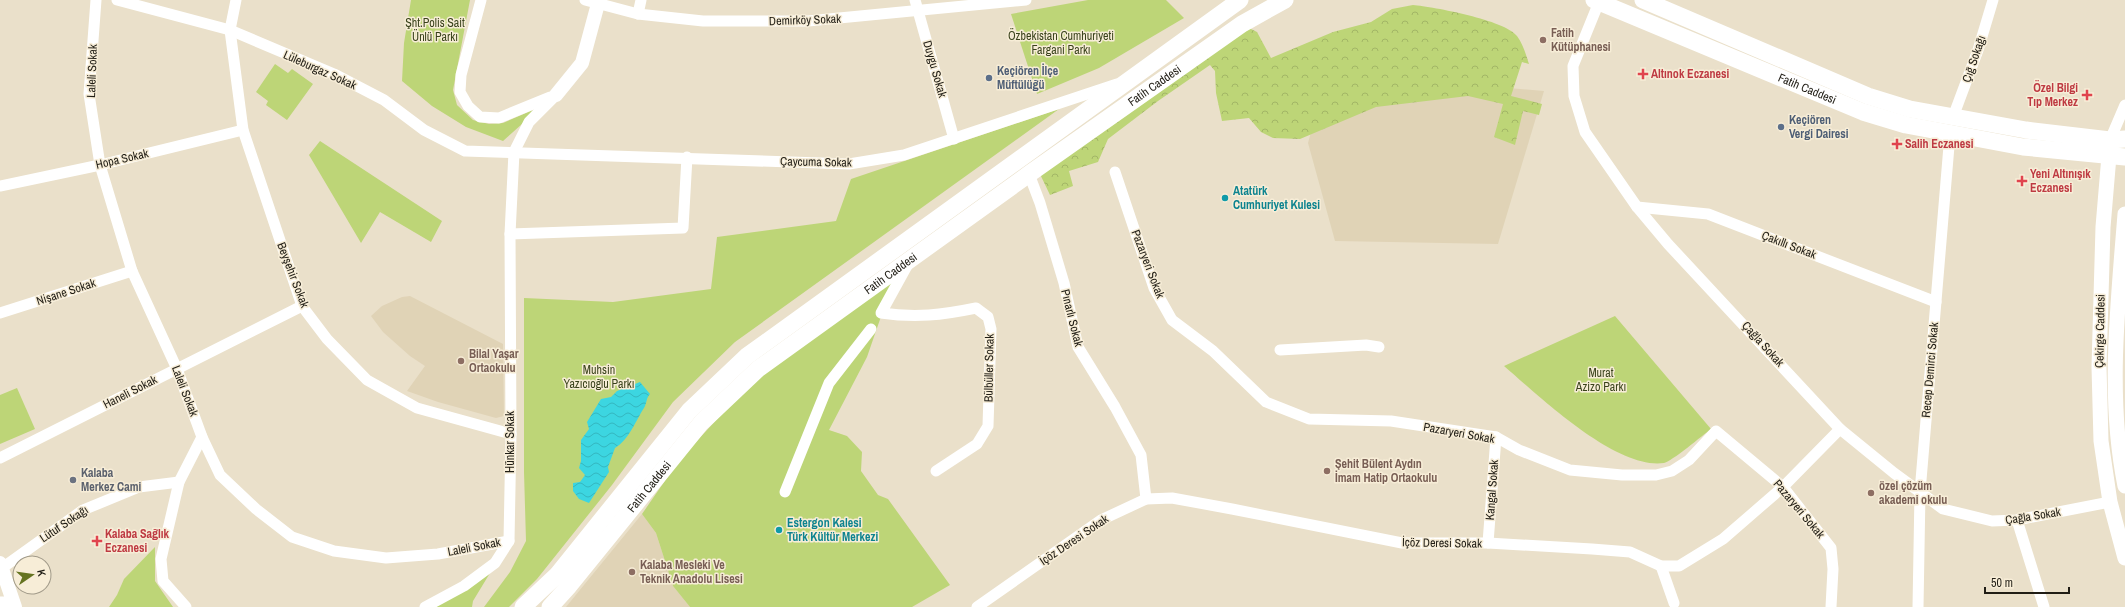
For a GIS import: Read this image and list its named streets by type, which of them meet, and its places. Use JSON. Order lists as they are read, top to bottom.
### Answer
{
  "streets": {
    "main road": ["Fatih Caddesi", "Çekirge Caddesi"],
    "street": [
      "Demirköy Sokak",
      "Çığ Sokağı",
      "Duygu Sokak",
      "Lüleburgaz Sokak",
      "Laleli Sokak",
      "Hopa Sokak",
      "Çaycuma Sokak",
      "Çakıllı Sokak",
      "Pazaryeri Sokak",
      "Beyşehir Sokak",
      "Nişane Sokak",
      "Pınarlı Sokak",
      "Çağla Sokak",
      "Bülbüller Sokak",
      "Recep Demirci Sokak",
      "Haneli Sokak",
      "Hünkar Sokak",
      "Kangal Sokak",
      "Lütuf Sokağı",
      "İçöz Deresi Sokak"
    ]
  },
  "crossings": [
    ["Demirköy Sokak", "Duygu Sokak"],
    ["Çığ Sokağı", "Fatih Caddesi"],
    ["Duygu Sokak", "Çaycuma Sokak"],
    ["Lüleburgaz Sokak", "Çaycuma Sokak"],
    ["Lüleburgaz Sokak", "Beyşehir Sokak"],
    ["Lüleburgaz Sokak", "Hünkar Sokak"],
    ["Laleli Sokak", "Hopa Sokak"],
    ["Laleli Sokak", "Nişane Sokak"],
    ["Laleli Sokak", "Haneli Sokak"],
    ["Laleli Sokak", "Hünkar Sokak"],
    ["Fatih Caddesi", "Çaycuma Sokak"],
    ["Fatih Caddesi", "Pınarlı Sokak"],
    ["Fatih Caddesi", "Çekirge Caddesi"],
    ["Fatih Caddesi", "Çağla Sokak"],
    ["Fatih Caddesi", "Bülbüller Sokak"],
    ["Fatih Caddesi", "Recep Demirci Sokak"],
    ["Hopa Sokak", "Beyşehir Sokak"],
    ["Çaycuma Sokak", "Hünkar Sokak"],
    ["Çakıllı Sokak", "Çağla Sokak"],
    ["Çakıllı Sokak", "Recep Demirci Sokak"],
    ["Pazaryeri Sokak", "Kangal Sokak"],
    ["Pazaryeri Sokak", "İçöz Deresi Sokak"],
    ["Beyşehir Sokak", "Haneli Sokak"],
    ["Beyşehir Sokak", "Hünkar Sokak"],
    ["Pınarlı Sokak", "İçöz Deresi Sokak"],
    ["Çekirge Caddesi", "Çağla Sokak"],
    ["Çağla Sokak", "Recep Demirci Sokak"],
    ["Çağla Sokak", "İçöz Deresi Sokak"],
    ["Kangal Sokak", "İçöz Deresi Sokak"]
  ],
  "parks": [
    "Şht.Polis Sait Ünlü Parkı",
    "Özbekistan Cumhuriyeti Fargani Parkı",
    "Muhsin Yazıcıoğlu Parkı",
    "Murat Azizo Parkı"
  ],
  "places": {
    "other": [
      "Fatih Kütüphanesi",
      "Keçiören İlçe Müftülüğü",
      "Keçiören Vergi Dairesi",
      "Atatürk Cumhuriyet Kulesi",
      "Bilal Yaşar Ortaokulu",
      "Şehit Bülent Aydın İmam Hatip Ortaokulu",
      "Kalaba Merkez Cami",
      "özel çözüm akademi okulu",
      "Estergon Kalesi Türk Kültür Merkezi",
      "Kalaba Mesleki Ve Teknik Anadolu Lisesi"
    ],
    "health": [
      "Altınok Eczanesi",
      "Özel Bilgi Tıp Merkez",
      "Salih Eczanesi",
      "Yeni Altınışık Eczanesi",
      "Kalaba Sağlık Eczanesi"
    ]
  },
  "scale_bar": "50 m",
  "north": "right"
}
